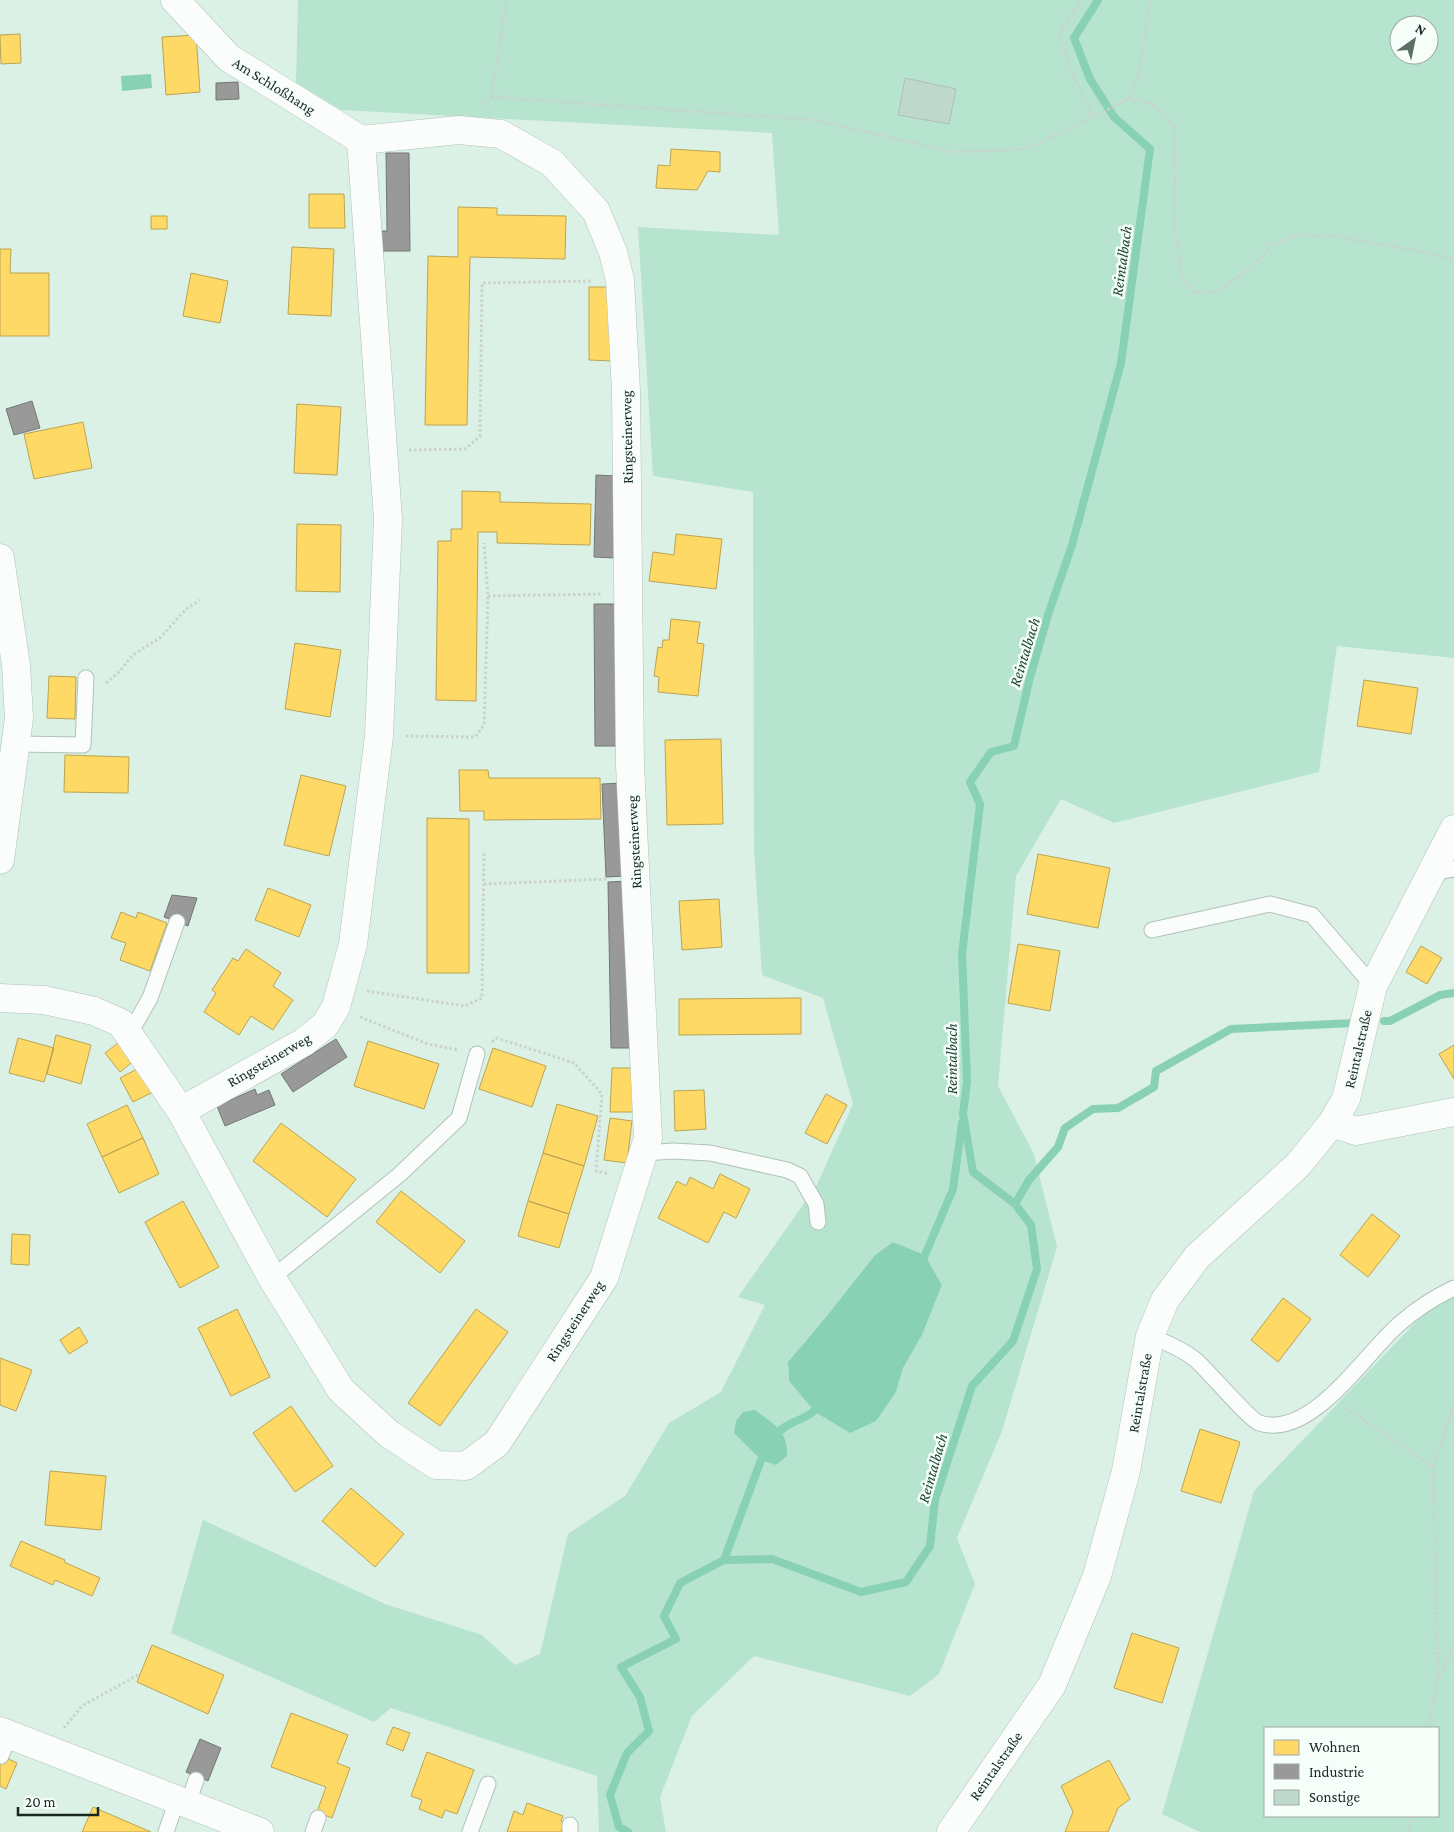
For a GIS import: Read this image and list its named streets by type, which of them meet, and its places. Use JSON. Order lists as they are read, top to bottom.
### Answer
{
  "streets": {
    "street": ["Am Schloßhang", "Ringsteinerweg", "Reintalstraße"]
  },
  "crossings": [
    ["Am Schloßhang", "Ringsteinerweg"]
  ],
  "water": ["Reintalbach"],
  "legend": ["Wohnen", "Industrie", "Sonstige"],
  "scale_bar": "20 m",
  "north": "top right"
}
